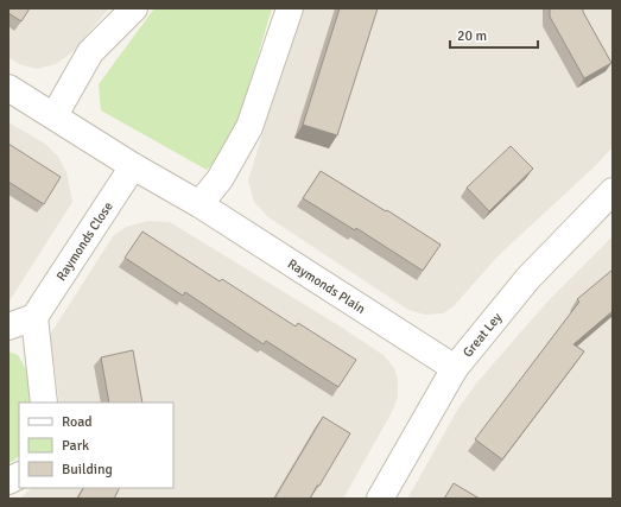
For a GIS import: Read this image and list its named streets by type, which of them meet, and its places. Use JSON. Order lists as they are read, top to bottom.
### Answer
{
  "streets": {
    "street": ["Raymonds Close", "Raymonds Plain", "Great Ley"]
  },
  "crossings": [
    ["Raymonds Close", "Raymonds Plain"],
    ["Raymonds Plain", "Great Ley"]
  ],
  "legend": ["Road", "Park", "Building"],
  "scale_bar": "20 m"
}
